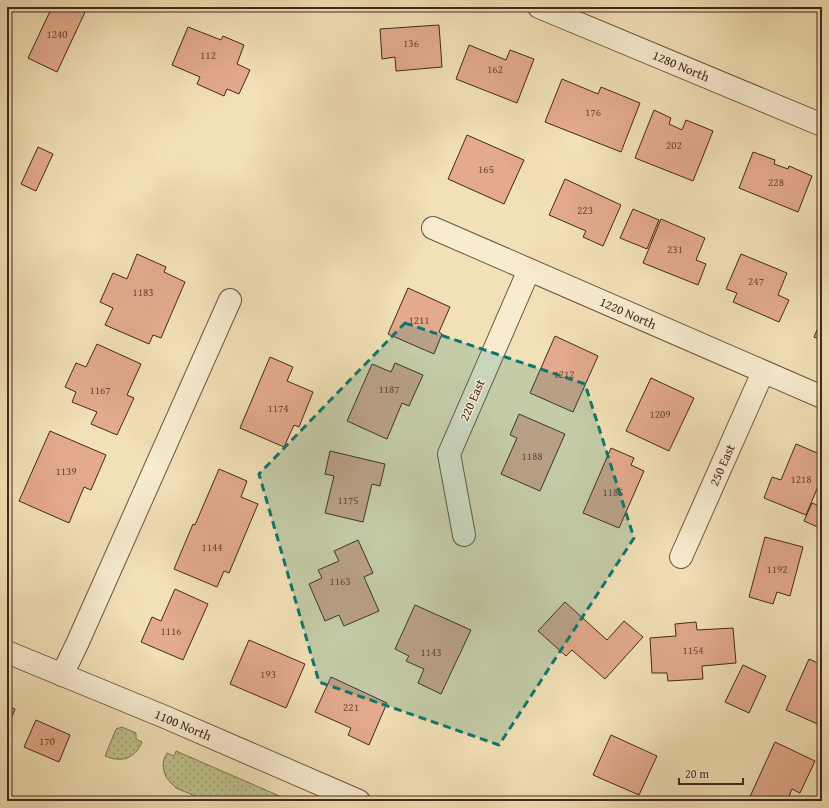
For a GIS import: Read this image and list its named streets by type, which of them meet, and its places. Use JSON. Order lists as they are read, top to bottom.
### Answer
{
  "streets": {
    "street": [
      "1280 North",
      "1220 North",
      "220 East",
      "250 East",
      "1100 North"
    ]
  },
  "crossings": [
    ["1220 North", "220 East"],
    ["1220 North", "250 East"]
  ],
  "house_numbers": [
    "1240",
    "136",
    "112",
    "162",
    "176",
    "202",
    "165",
    "228",
    "223",
    "231",
    "247",
    "1183",
    "1211",
    "1212",
    "1187",
    "1167",
    "1174",
    "1209",
    "1188",
    "1139",
    "1218",
    "1185",
    "1175",
    "1144",
    "1192",
    "1163",
    "1116",
    "1154",
    "1143",
    "193",
    "221",
    "170"
  ],
  "scale_bar": "20 m"
}
